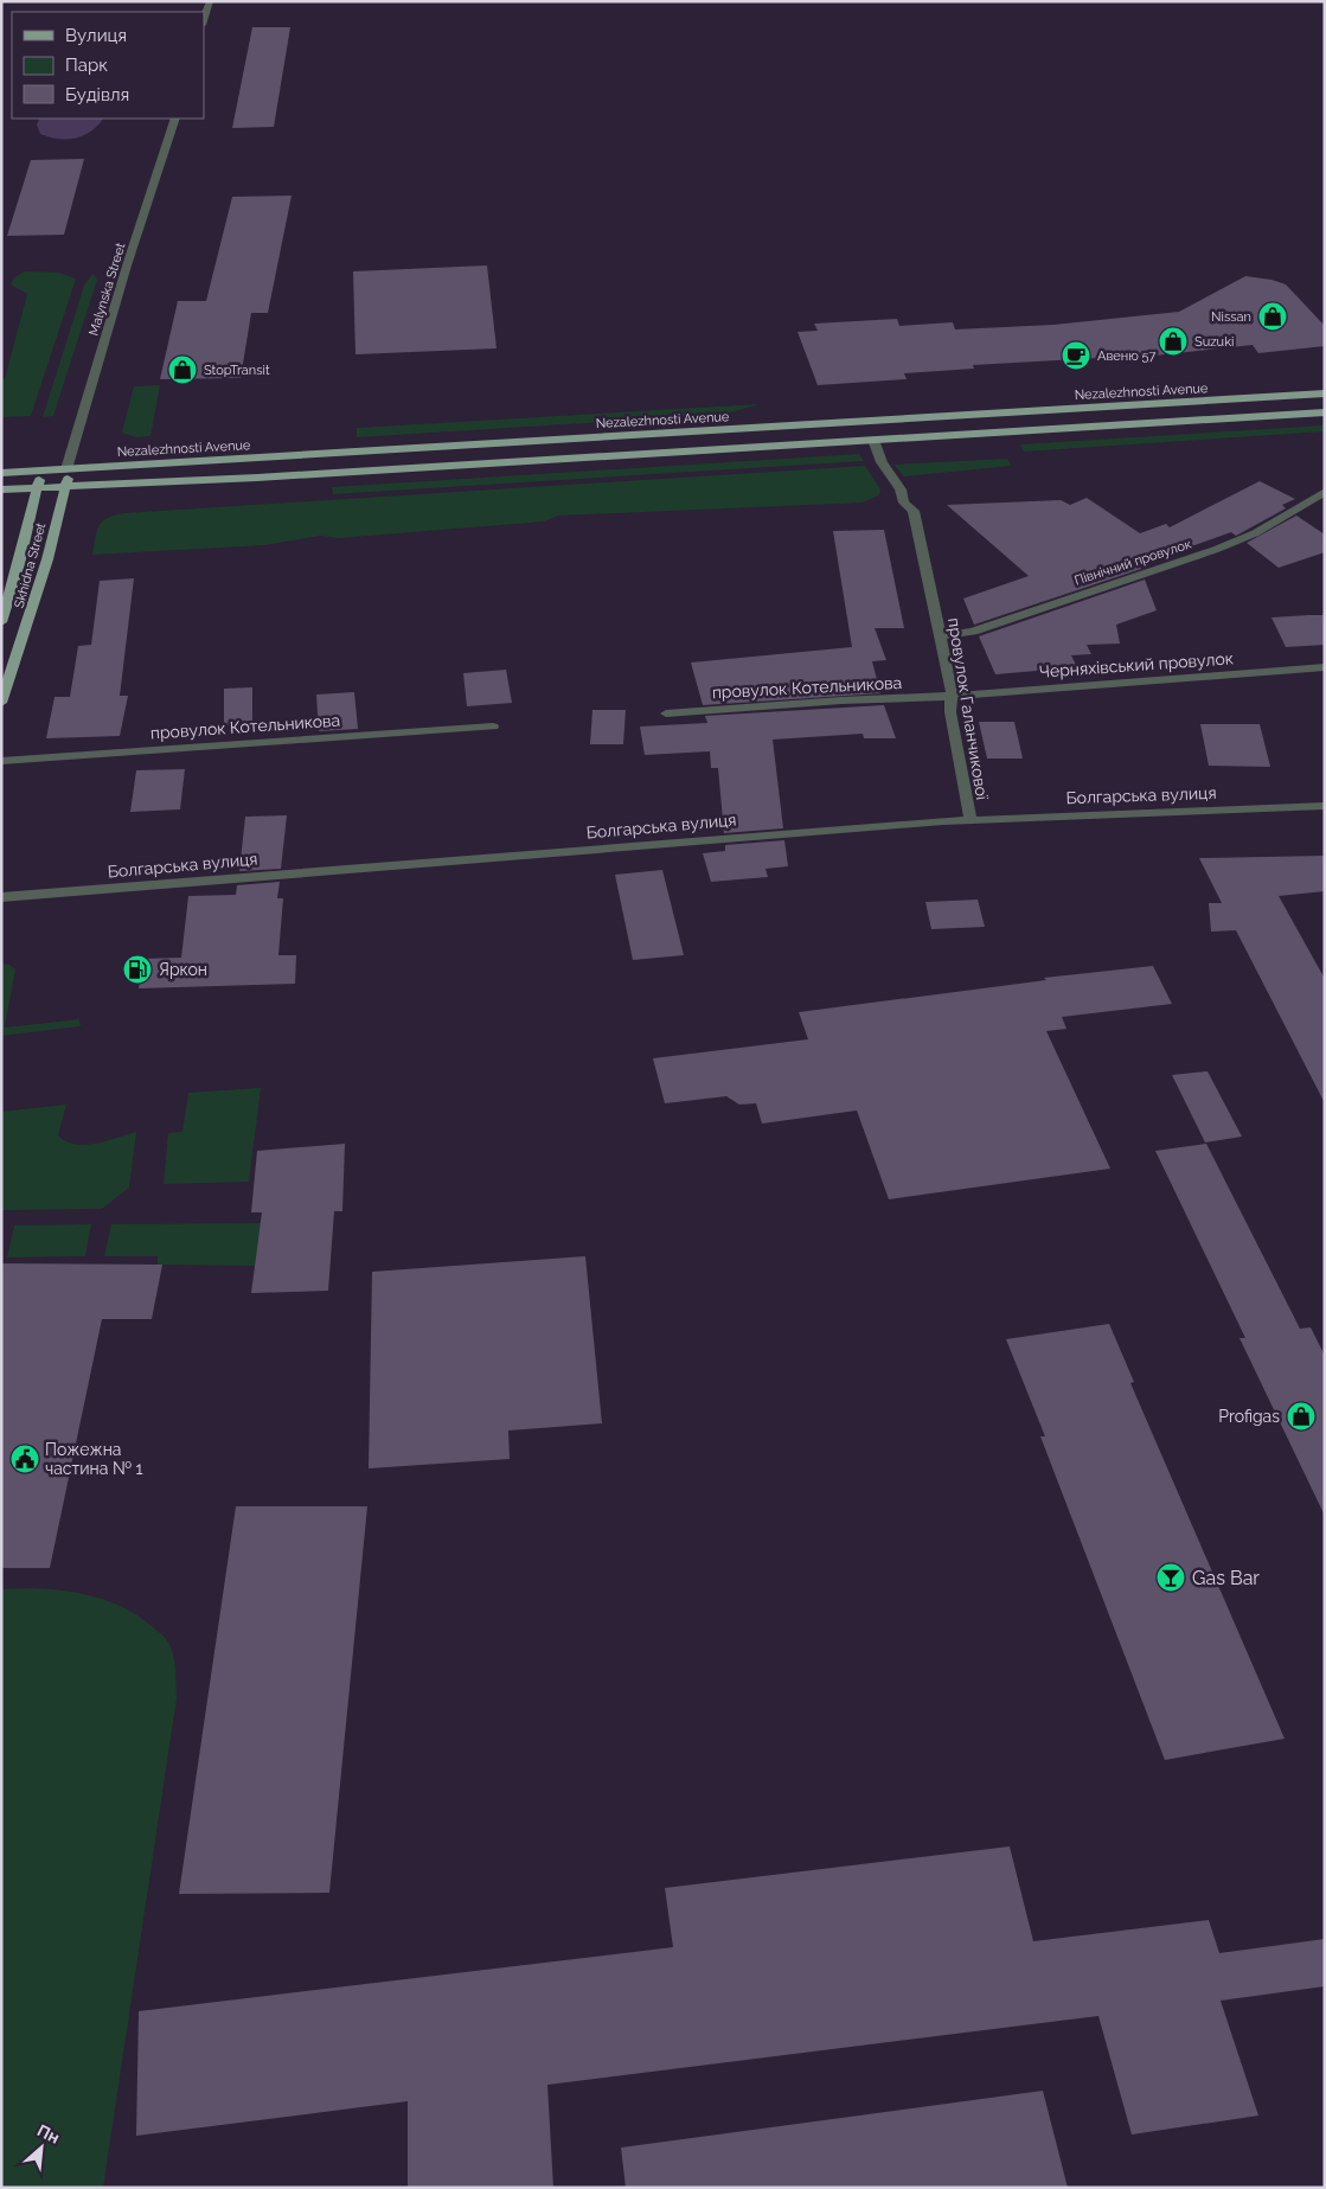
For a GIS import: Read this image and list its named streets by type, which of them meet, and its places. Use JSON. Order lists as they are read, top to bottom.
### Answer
{
  "streets": {
    "main road": ["Nezalezhnosti Avenue", "Skhidna Street"],
    "street": [
      "Malynska Street",
      "Північний провулок",
      "Черняхівський провулок",
      "провулок Котельникова",
      "провулок Галанчикової",
      "Болгарська вулиця"
    ]
  },
  "crossings": [
    ["Malynska Street", "Nezalezhnosti Avenue"],
    ["Malynska Street", "Skhidna Street"],
    ["Nezalezhnosti Avenue", "Skhidna Street"],
    ["Nezalezhnosti Avenue", "провулок Галанчикової"],
    ["Північний провулок", "провулок Галанчикової"],
    ["Черняхівський провулок", "провулок Котельникова"],
    ["Черняхівський провулок", "провулок Галанчикової"],
    ["провулок Котельникова", "провулок Галанчикової"],
    ["провулок Галанчикової", "Болгарська вулиця"]
  ],
  "places": {
    "shop": [
      "Nissan",
      "Suzuki",
      "StopTransit",
      "Profigas"
    ],
    "cafe": ["Авеню 57"],
    "fuel station": ["Яркон"],
    "public building": ["Пожежна частина № 1"],
    "bar": ["Gas Bar"]
  },
  "legend": ["Вулиця", "Парк", "Будівля"],
  "north": "top right"
}
